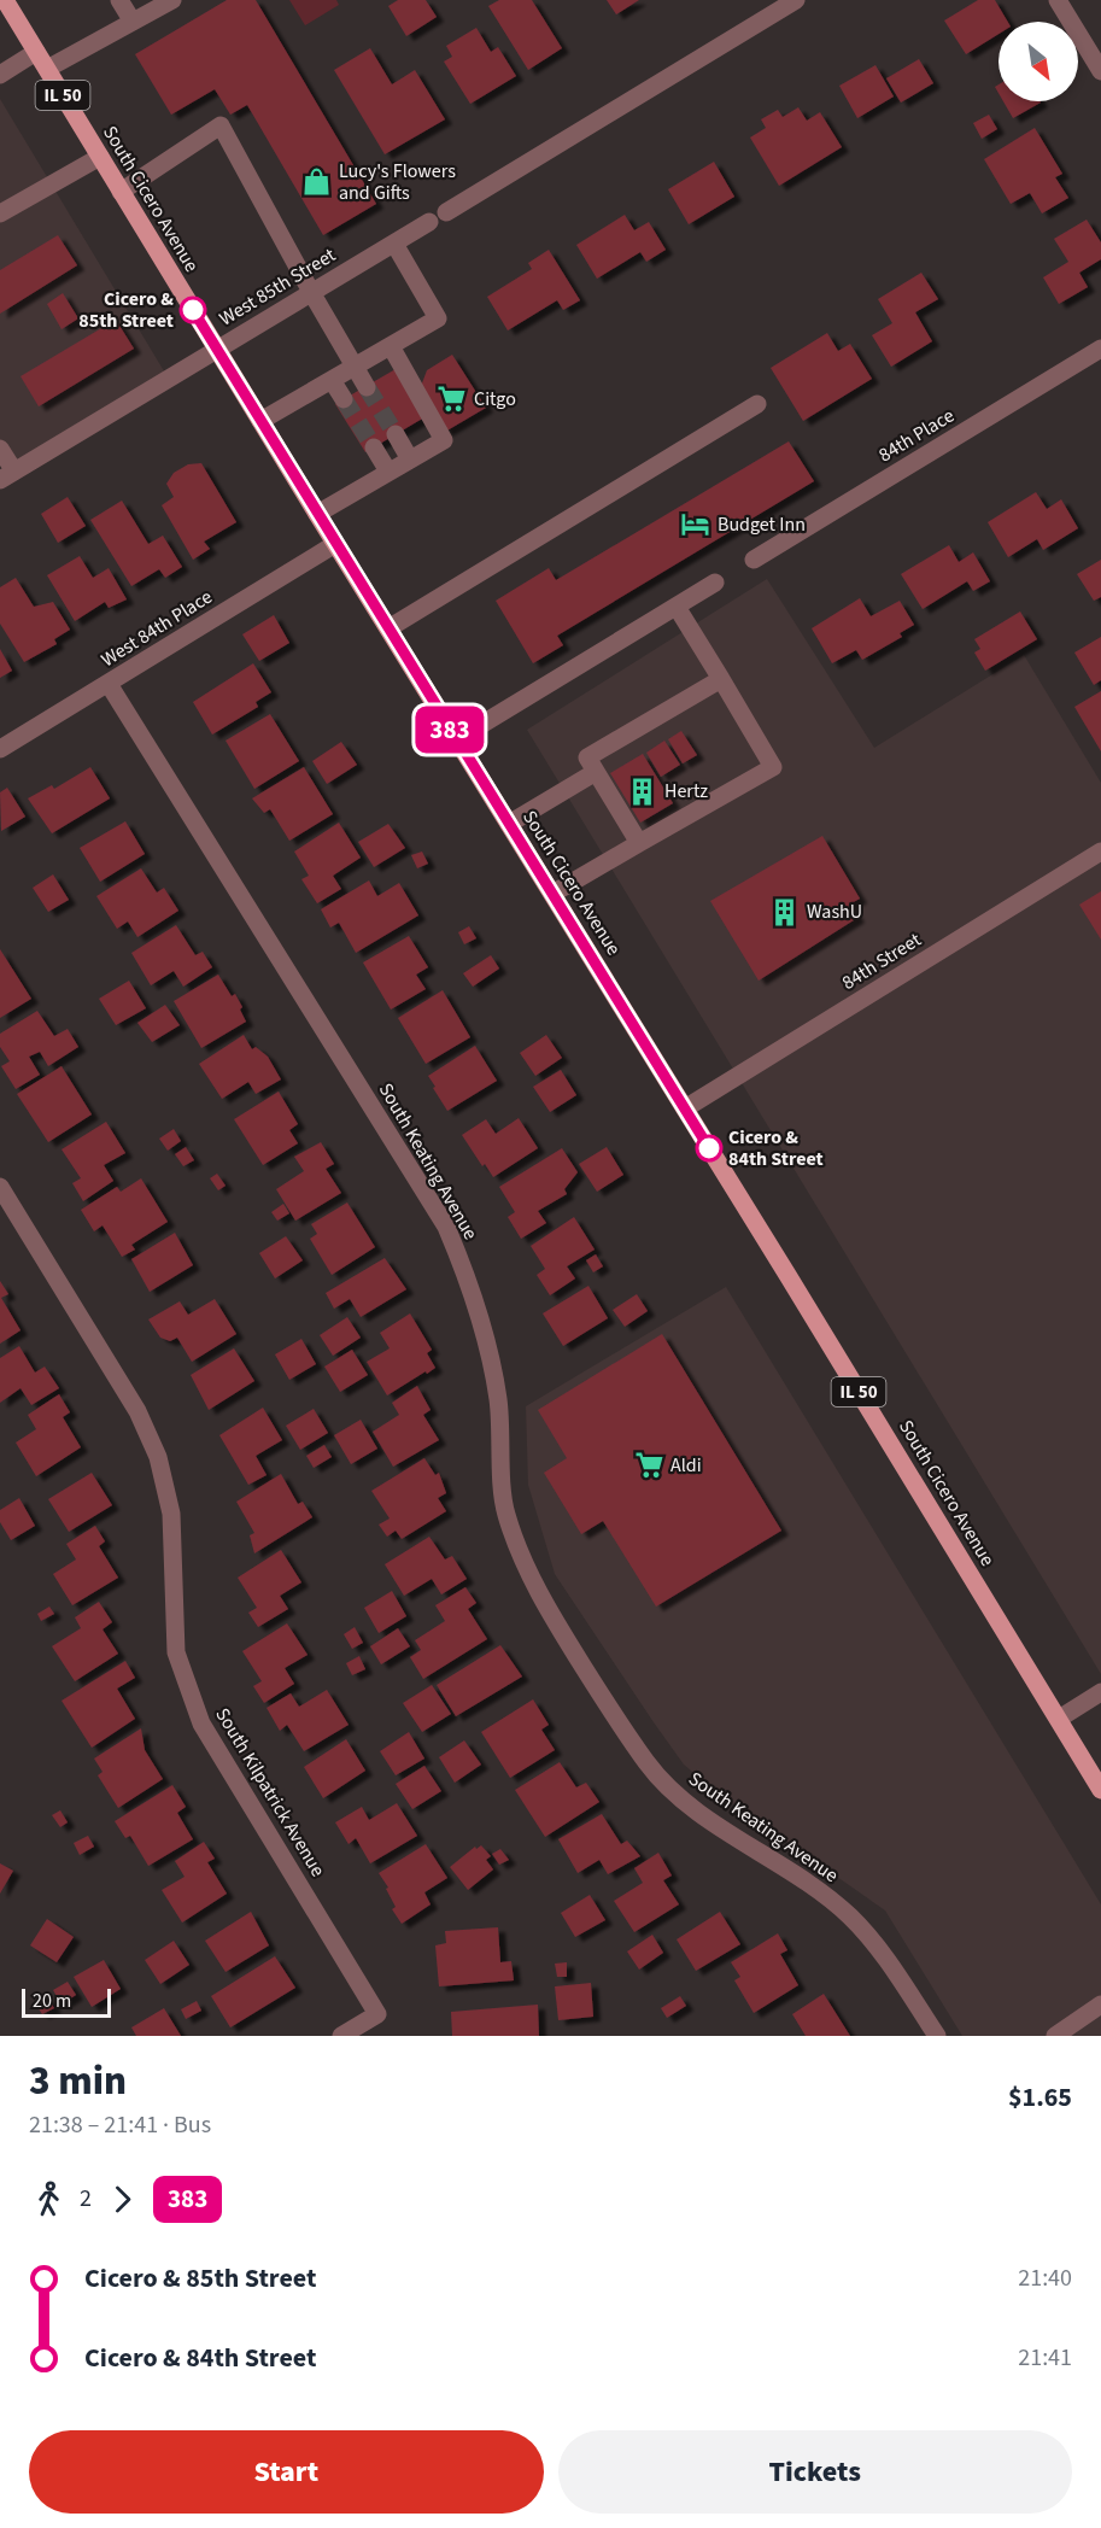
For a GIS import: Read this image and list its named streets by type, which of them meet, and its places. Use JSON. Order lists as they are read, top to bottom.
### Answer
{
  "streets": {
    "main road": ["IL 50", "South Cicero Avenue"],
    "street": [
      "West 85th Street",
      "84th Place",
      "West 84th Place",
      "84th Street",
      "South Keating Avenue",
      "South Kilpatrick Avenue"
    ]
  },
  "crossings": [
    ["South Cicero Avenue", "West 85th Street"],
    ["South Cicero Avenue", "West 84th Place"],
    ["South Cicero Avenue", "84th Street"],
    ["West 84th Place", "South Keating Avenue"]
  ],
  "places": {
    "shop": ["Lucy's Flowers and Gifts"],
    "other": ["Cicero & 85th Street", "Cicero & 84th Street"],
    "supermarket": ["Citgo", "Aldi"],
    "hotel": ["Budget Inn"],
    "building": ["Hertz", "WashU"]
  },
  "lines": ["bus line 383"],
  "scale_bar": "20 m",
  "north": "bottom right",
  "page": {
    "on_map": "383",
    "scale": "20 m",
    "heading": ["3 min", "21:38 – 21:41 · Bus", "$1.65"],
    "legs": ["2", "383"],
    "list": [
      {
        "name": "Cicero & 85th Street",
        "value": "21:40"
      },
      {
        "name": "Cicero & 84th Street",
        "value": "21:41"
      }
    ],
    "buttons": ["Start", "Tickets"]
  }
}
